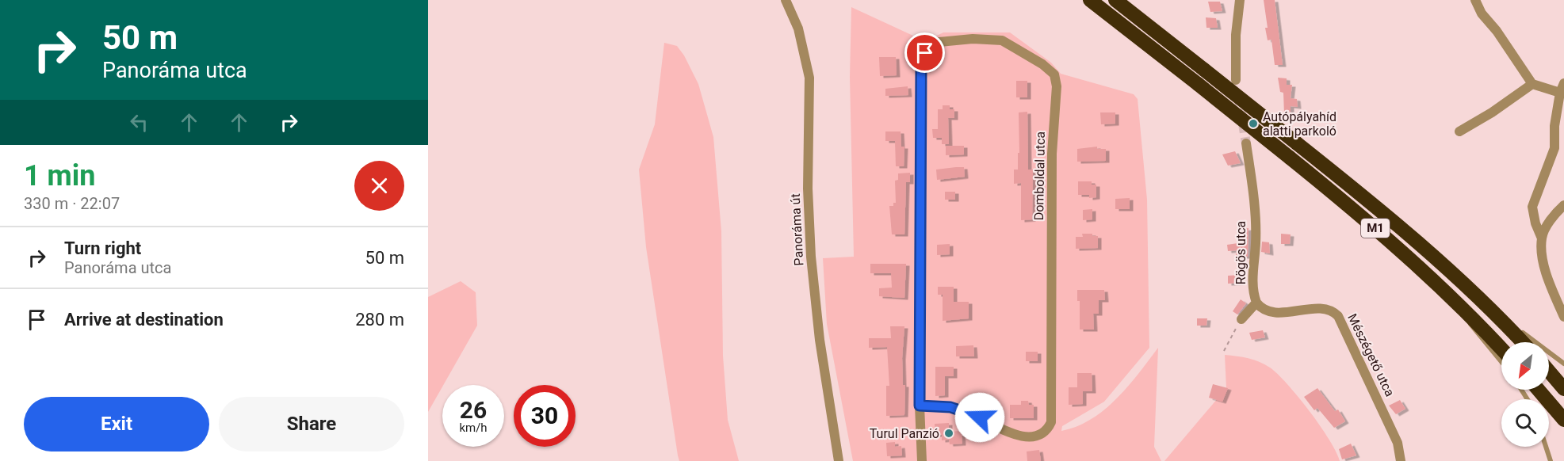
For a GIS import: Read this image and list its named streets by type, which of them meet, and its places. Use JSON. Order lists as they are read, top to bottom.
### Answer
{
  "streets": {
    "highway": ["M1"],
    "street": [
      "Domboldal utca",
      "Panoráma út",
      "Rögös utca",
      "Mészégető utca"
    ]
  },
  "crossings": [
    ["Rögös utca", "Mészégető utca"]
  ],
  "places": ["Autópályahíd alatti parkoló", "Turul Panzió"],
  "north": "bottom left",
  "page": {
    "turn": ["50 m", "Panoráma utca"],
    "heading": ["1 min", "330 m · 22:07"],
    "list": [
      {
        "name": "Turn right",
        "note": "Panoráma utca",
        "value": "50 m"
      },
      {
        "name": "Arrive at destination",
        "value": "280 m"
      }
    ],
    "speed": "26 km/h",
    "limit": "30",
    "buttons": ["Exit", "Share"]
  }
}
